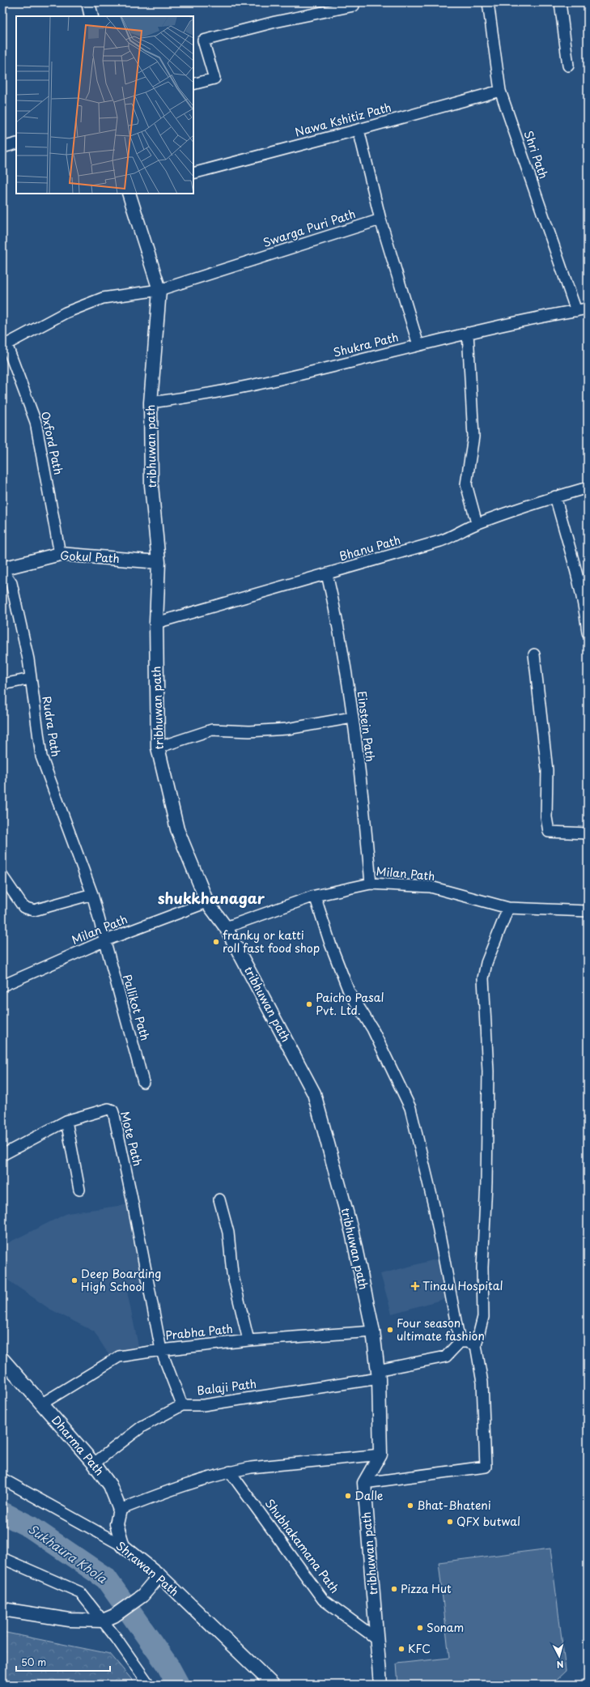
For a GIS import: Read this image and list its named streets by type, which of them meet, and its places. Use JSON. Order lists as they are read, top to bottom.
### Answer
{
  "streets": {
    "street": [
      "Nawa Kshitiz Path",
      "Shri Path",
      "Swarga Puri Path",
      "Shukra Path",
      "Oxford Path",
      "tribhuwan path",
      "Bhanu Path",
      "Gokul Path",
      "Rudra Path",
      "Einstein Path",
      "Milan Path",
      "Pallikot Path",
      "Mote Path",
      "Prabha Path",
      "Balaji Path",
      "Dharma Path",
      "Shubhakamana Path",
      "Shrawan Path"
    ]
  },
  "crossings": [
    ["Nawa Kshitiz Path", "Shri Path"],
    ["Shri Path", "Shukra Path"],
    ["Swarga Puri Path", "Oxford Path"],
    ["Swarga Puri Path", "tribhuwan path"],
    ["Shukra Path", "tribhuwan path"],
    ["Oxford Path", "Gokul Path"],
    ["tribhuwan path", "Bhanu Path"],
    ["tribhuwan path", "Gokul Path"],
    ["tribhuwan path", "Milan Path"],
    ["tribhuwan path", "Prabha Path"],
    ["tribhuwan path", "Balaji Path"],
    ["tribhuwan path", "Shubhakamana Path"],
    ["Bhanu Path", "Einstein Path"],
    ["Gokul Path", "Rudra Path"],
    ["Rudra Path", "Milan Path"],
    ["Rudra Path", "Pallikot Path"],
    ["Einstein Path", "Milan Path"],
    ["Milan Path", "Pallikot Path"],
    ["Mote Path", "Prabha Path"],
    ["Prabha Path", "Dharma Path"],
    ["Balaji Path", "Dharma Path"]
  ],
  "districts": ["shukkhanagar"],
  "water": ["Sukhaura Khola"],
  "places": {
    "other": [
      "franky or katti roll fast food shop",
      "Paicho Pasal Pvt. Ltd.",
      "Deep Boarding High School",
      "Four season ultimate fashion",
      "Dalle",
      "Bhat-Bhateni",
      "QFX butwal",
      "Pizza Hut",
      "Sonam",
      "KFC"
    ],
    "health": ["Tinau Hospital"]
  },
  "scale_bar": "50 m",
  "north": "bottom"
}
